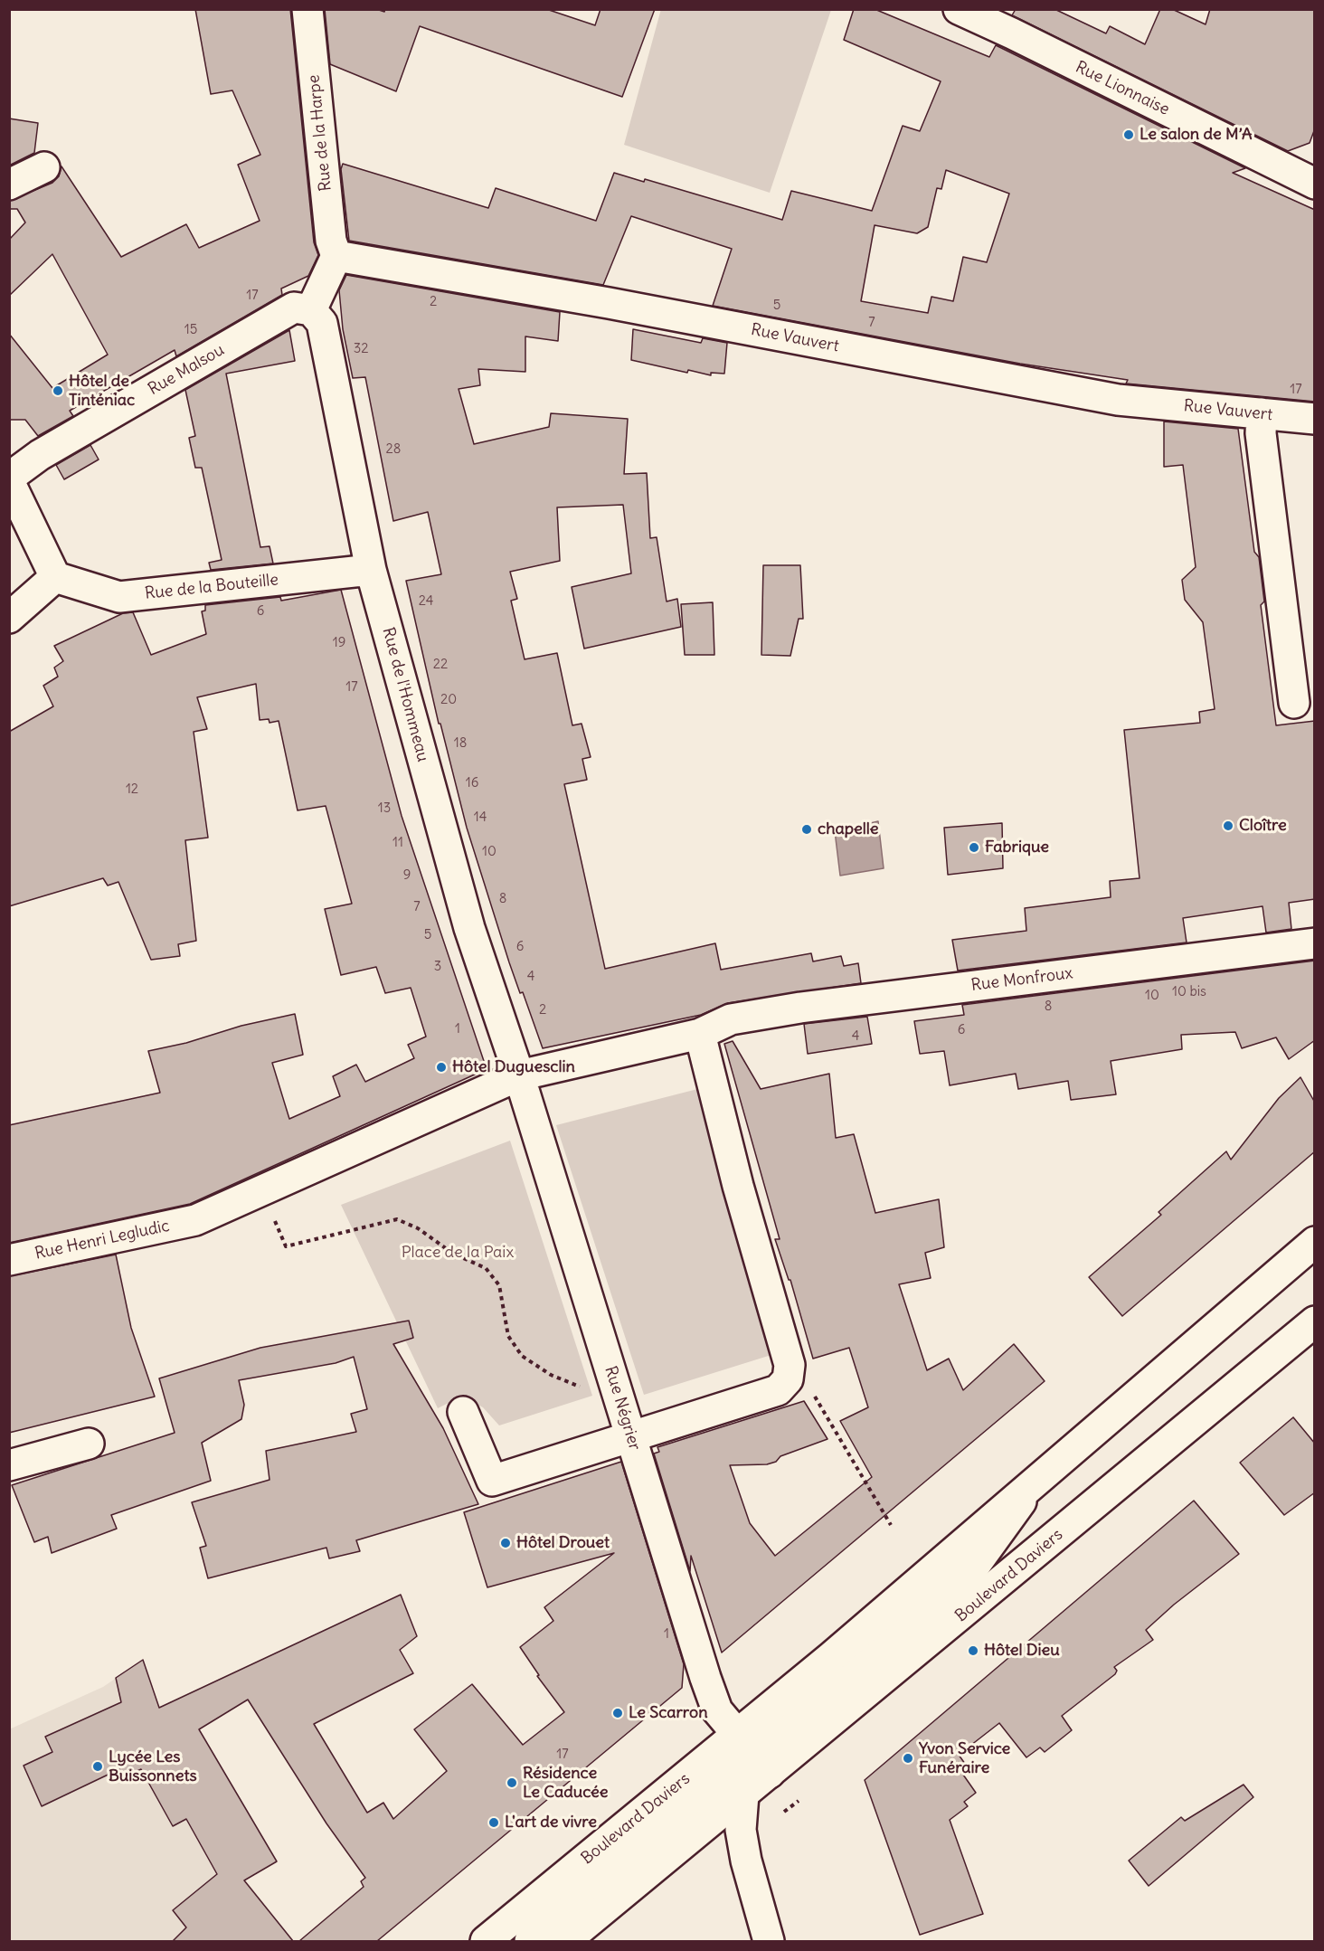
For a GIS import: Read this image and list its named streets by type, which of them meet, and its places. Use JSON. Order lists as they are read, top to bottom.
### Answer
{
  "streets": {
    "street": [
      "Rue Lionnaise",
      "Rue de la Harpe",
      "Rue Vauvert",
      "Rue Malsou",
      "Rue de la Bouteille",
      "Rue de l'Hommeau",
      "Rue Monfroux",
      "Rue Henri Legludic",
      "Rue Négrier",
      "Boulevard Daviers"
    ]
  },
  "crossings": [
    ["Rue de la Harpe", "Rue Vauvert"],
    ["Rue Malsou", "Rue de l'Hommeau"],
    ["Rue de la Bouteille", "Rue de l'Hommeau"],
    ["Rue de l'Hommeau", "Rue Henri Legludic"],
    ["Rue de l'Hommeau", "Rue Négrier"],
    ["Rue Henri Legludic", "Rue Négrier"],
    ["Rue Négrier", "Boulevard Daviers"]
  ],
  "parks": ["Place de la Paix"],
  "places": [
    "Le salon de M’A",
    "Hôtel de Tinténiac",
    "Cloître",
    "chapelle",
    "Fabrique",
    "Hôtel Duguesclin",
    "Hôtel Drouet",
    "Hôtel Dieu",
    "Le Scarron",
    "Yvon Service Funéraire",
    "Lycée Les Buissonnets",
    "Résidence Le Caducée",
    "L'art de vivre"
  ],
  "house_numbers": [
    "17",
    "2",
    "5",
    "7",
    "15",
    "32",
    "17",
    "28",
    "24",
    "6",
    "19",
    "22",
    "17",
    "20",
    "18",
    "16",
    "12",
    "13",
    "14",
    "11",
    "10",
    "9",
    "8",
    "7",
    "5",
    "6",
    "3",
    "4",
    "10 bis",
    "10",
    "8",
    "2",
    "1",
    "6",
    "4",
    "1",
    "17"
  ]
}
